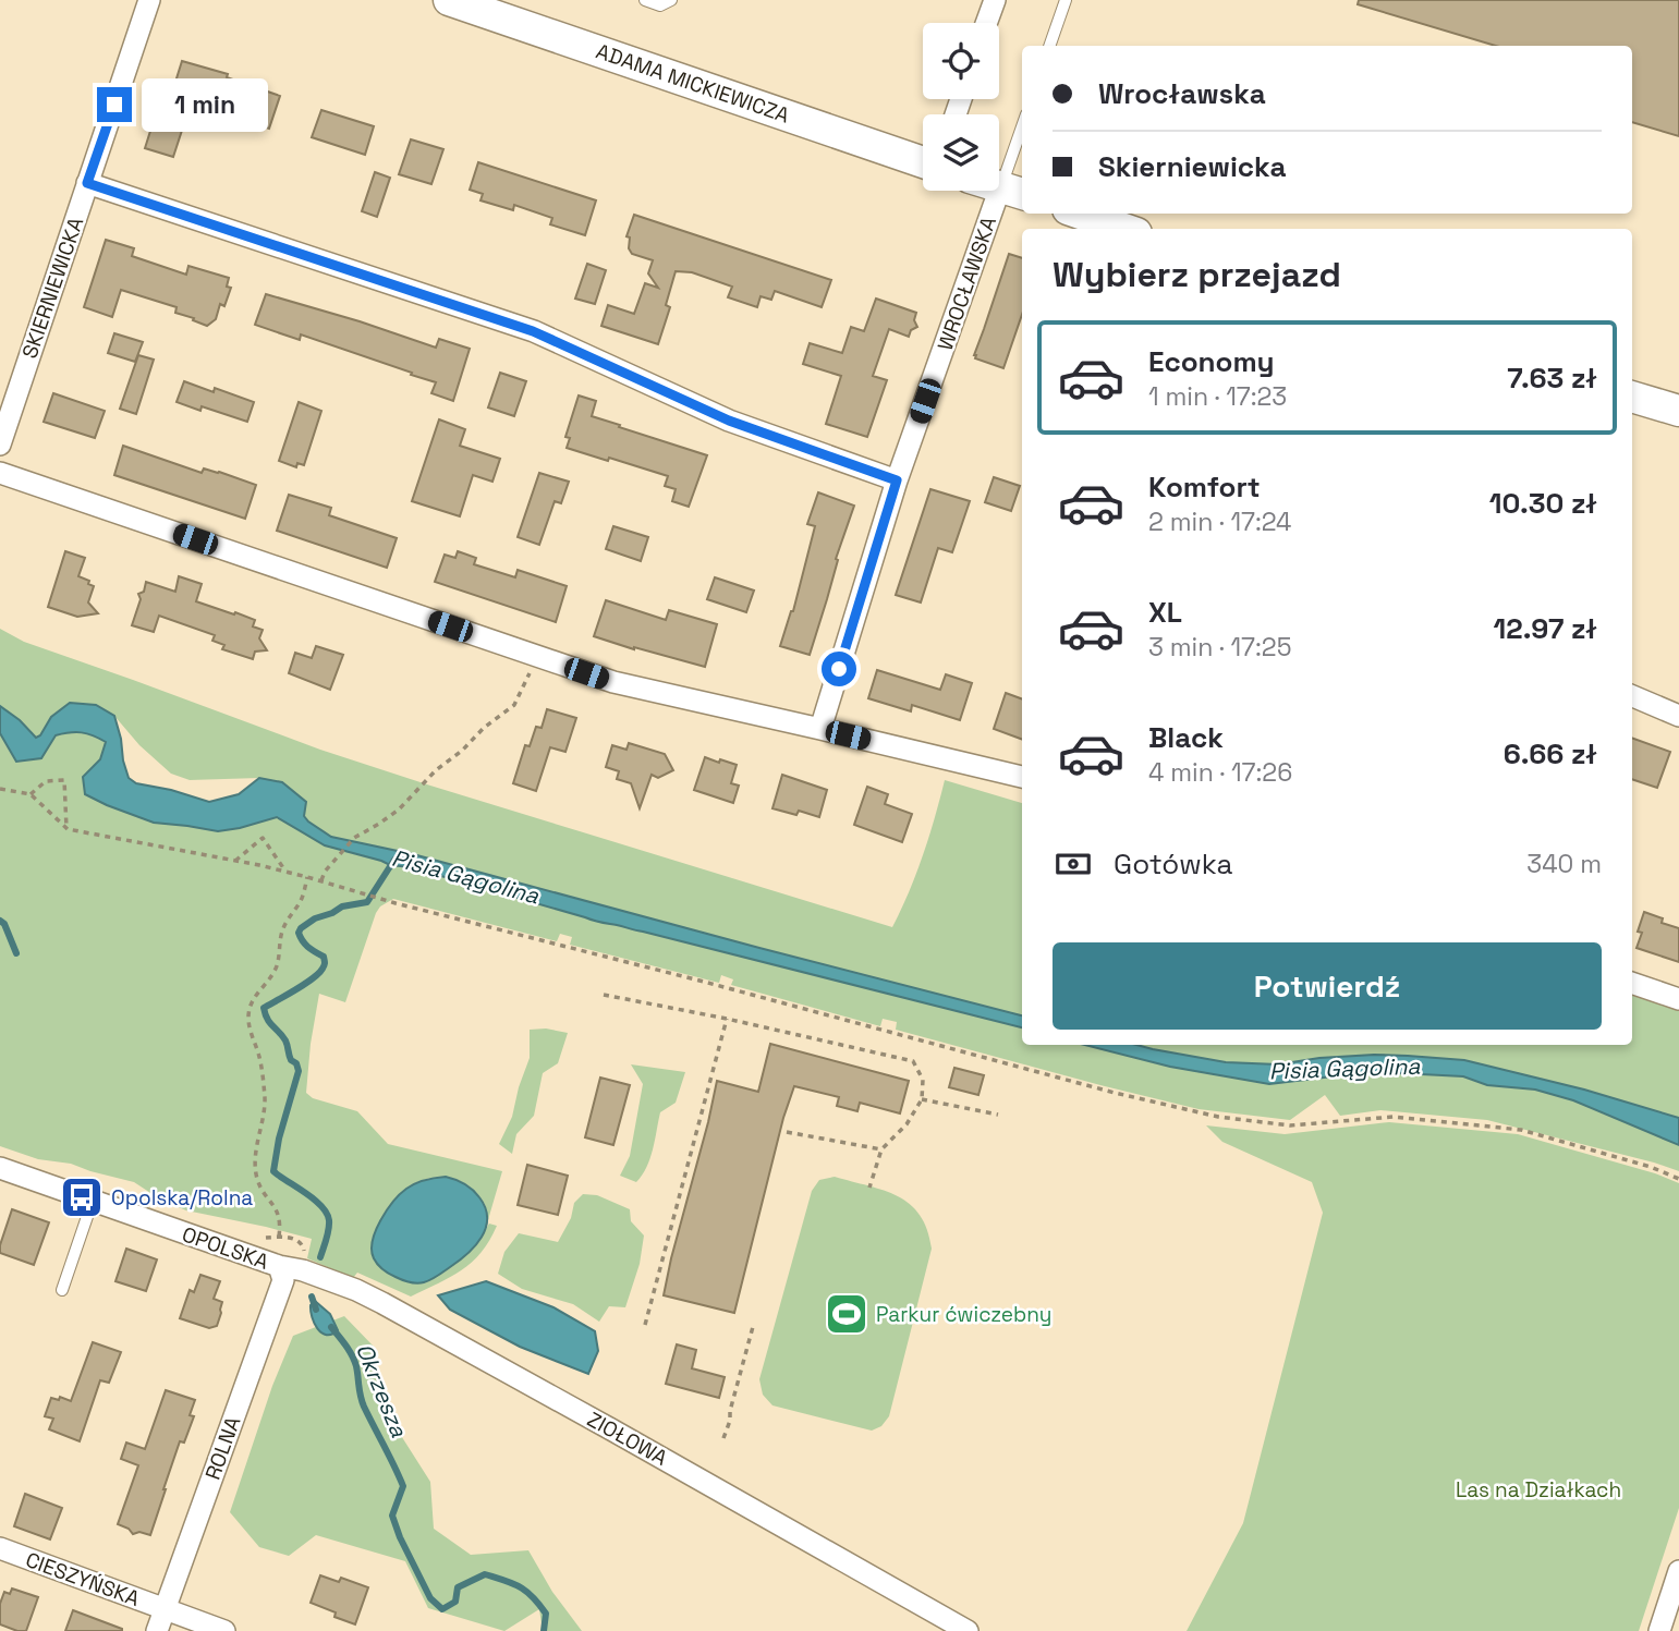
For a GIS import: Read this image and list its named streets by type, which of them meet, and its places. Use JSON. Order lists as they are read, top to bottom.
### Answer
{
  "streets": {
    "street": [
      "ADAMA MICKIEWICZA",
      "WROCŁAWSKA",
      "SKIERNIEWICKA",
      "OPOLSKA",
      "ZIOŁOWA",
      "ROLNA",
      "CIESZYŃSKA"
    ]
  },
  "crossings": [
    ["OPOLSKA", "ZIOŁOWA"],
    ["OPOLSKA", "ROLNA"],
    ["ZIOŁOWA", "ROLNA"],
    ["ROLNA", "CIESZYŃSKA"]
  ],
  "water": ["Pisia Gągolina", "Okrzesza"],
  "parks": ["Las na Działkach"],
  "places": {
    "bus stop": ["Opolska/Rolna"],
    "sports": ["Parkur ćwiczebny"]
  },
  "page": {
    "banner": ["Wrocławska", "Skierniewicka"],
    "bubble": "1 min",
    "heading": "Wybierz przejazd",
    "list": [
      {
        "name": "Economy",
        "note": "1 min · 17:23",
        "value": "7.63 zł"
      },
      {
        "name": "Komfort",
        "note": "2 min · 17:24",
        "value": "10.30 zł"
      },
      {
        "name": "XL",
        "note": "3 min · 17:25",
        "value": "12.97 zł"
      },
      {
        "name": "Black",
        "note": "4 min · 17:26",
        "value": "6.66 zł"
      }
    ],
    "pay": ["Gotówka", "340 m"],
    "buttons": "Potwierdź"
  }
}
